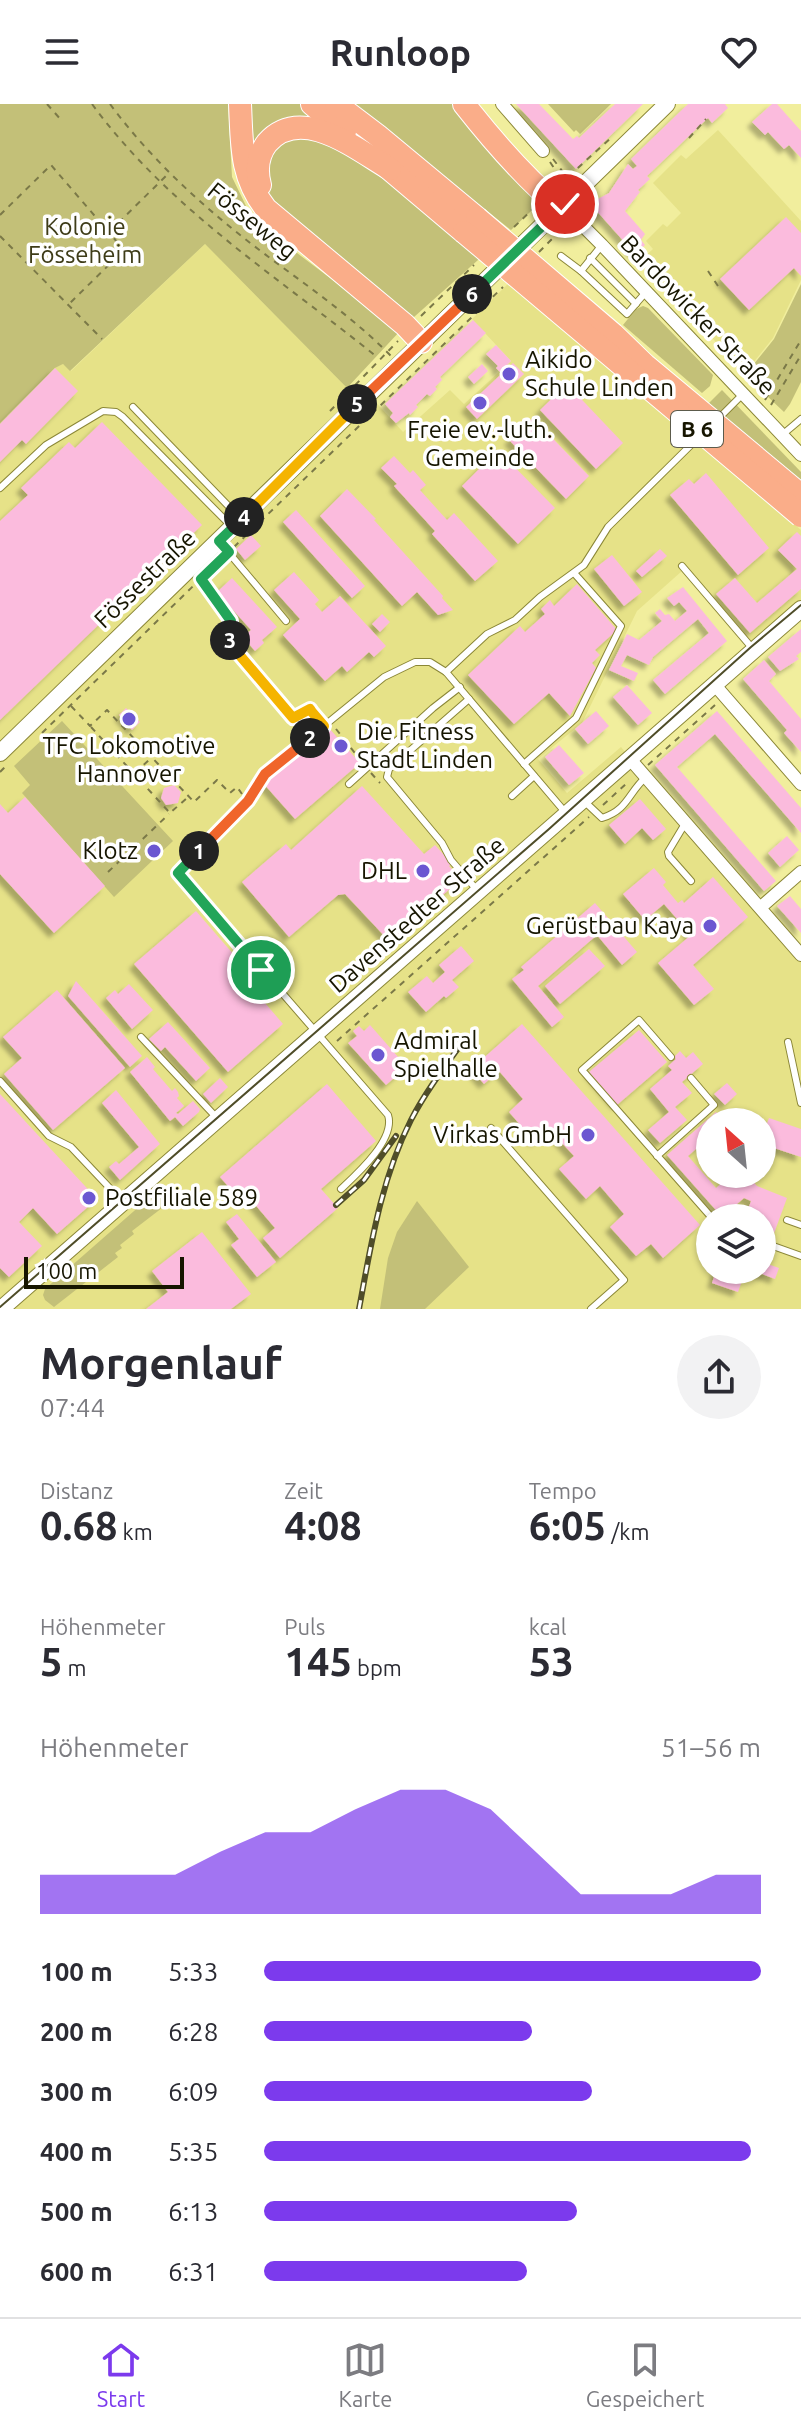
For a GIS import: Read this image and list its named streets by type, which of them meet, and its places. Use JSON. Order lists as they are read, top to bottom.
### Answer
{
  "streets": {
    "highway": ["B 6"],
    "street": ["Bardowicker Straße", "Fössestraße", "Davenstedter Straße"],
    "path": ["Fösseweg"]
  },
  "crossings": [
    ["Bardowicker Straße", "Fössestraße"]
  ],
  "parks": ["Kolonie Fösseheim"],
  "places": [
    "Aikido Schule Linden",
    "Freie ev.-luth. Gemeinde",
    "TFC Lokomotive Hannover",
    "Die Fitness Stadt Linden",
    "Klotz",
    "DHL",
    "Gerüstbau Kaya",
    "Admiral Spielhalle",
    "Virkas GmbH",
    "Postfiliale 589"
  ],
  "scale_bar": "100 m",
  "north": "top left",
  "page": {
    "header": "Runloop",
    "pins": [
      "6",
      "5",
      "4",
      "3",
      "2",
      "1"
    ],
    "scale": "100 m",
    "heading": ["Morgenlauf", "07:44"],
    "stats": [
      ["Distanz", "0.68 km"],
      ["Zeit", "4:08"],
      ["Tempo", "6:05 /km"],
      ["Höhenmeter", "5 m"],
      ["Puls", "145 bpm"],
      ["kcal", "53"]
    ],
    "chart": ["Höhenmeter", "51–56 m"],
    "list": [
      {
        "name": "100 m",
        "note": "5:33"
      },
      {
        "name": "200 m",
        "note": "6:28"
      },
      {
        "name": "300 m",
        "note": "6:09"
      },
      {
        "name": "400 m",
        "note": "5:35"
      },
      {
        "name": "500 m",
        "note": "6:13"
      },
      {
        "name": "600 m",
        "note": "6:31"
      }
    ],
    "tabs": ["Start", "Karte", "Gespeichert"]
  }
}
